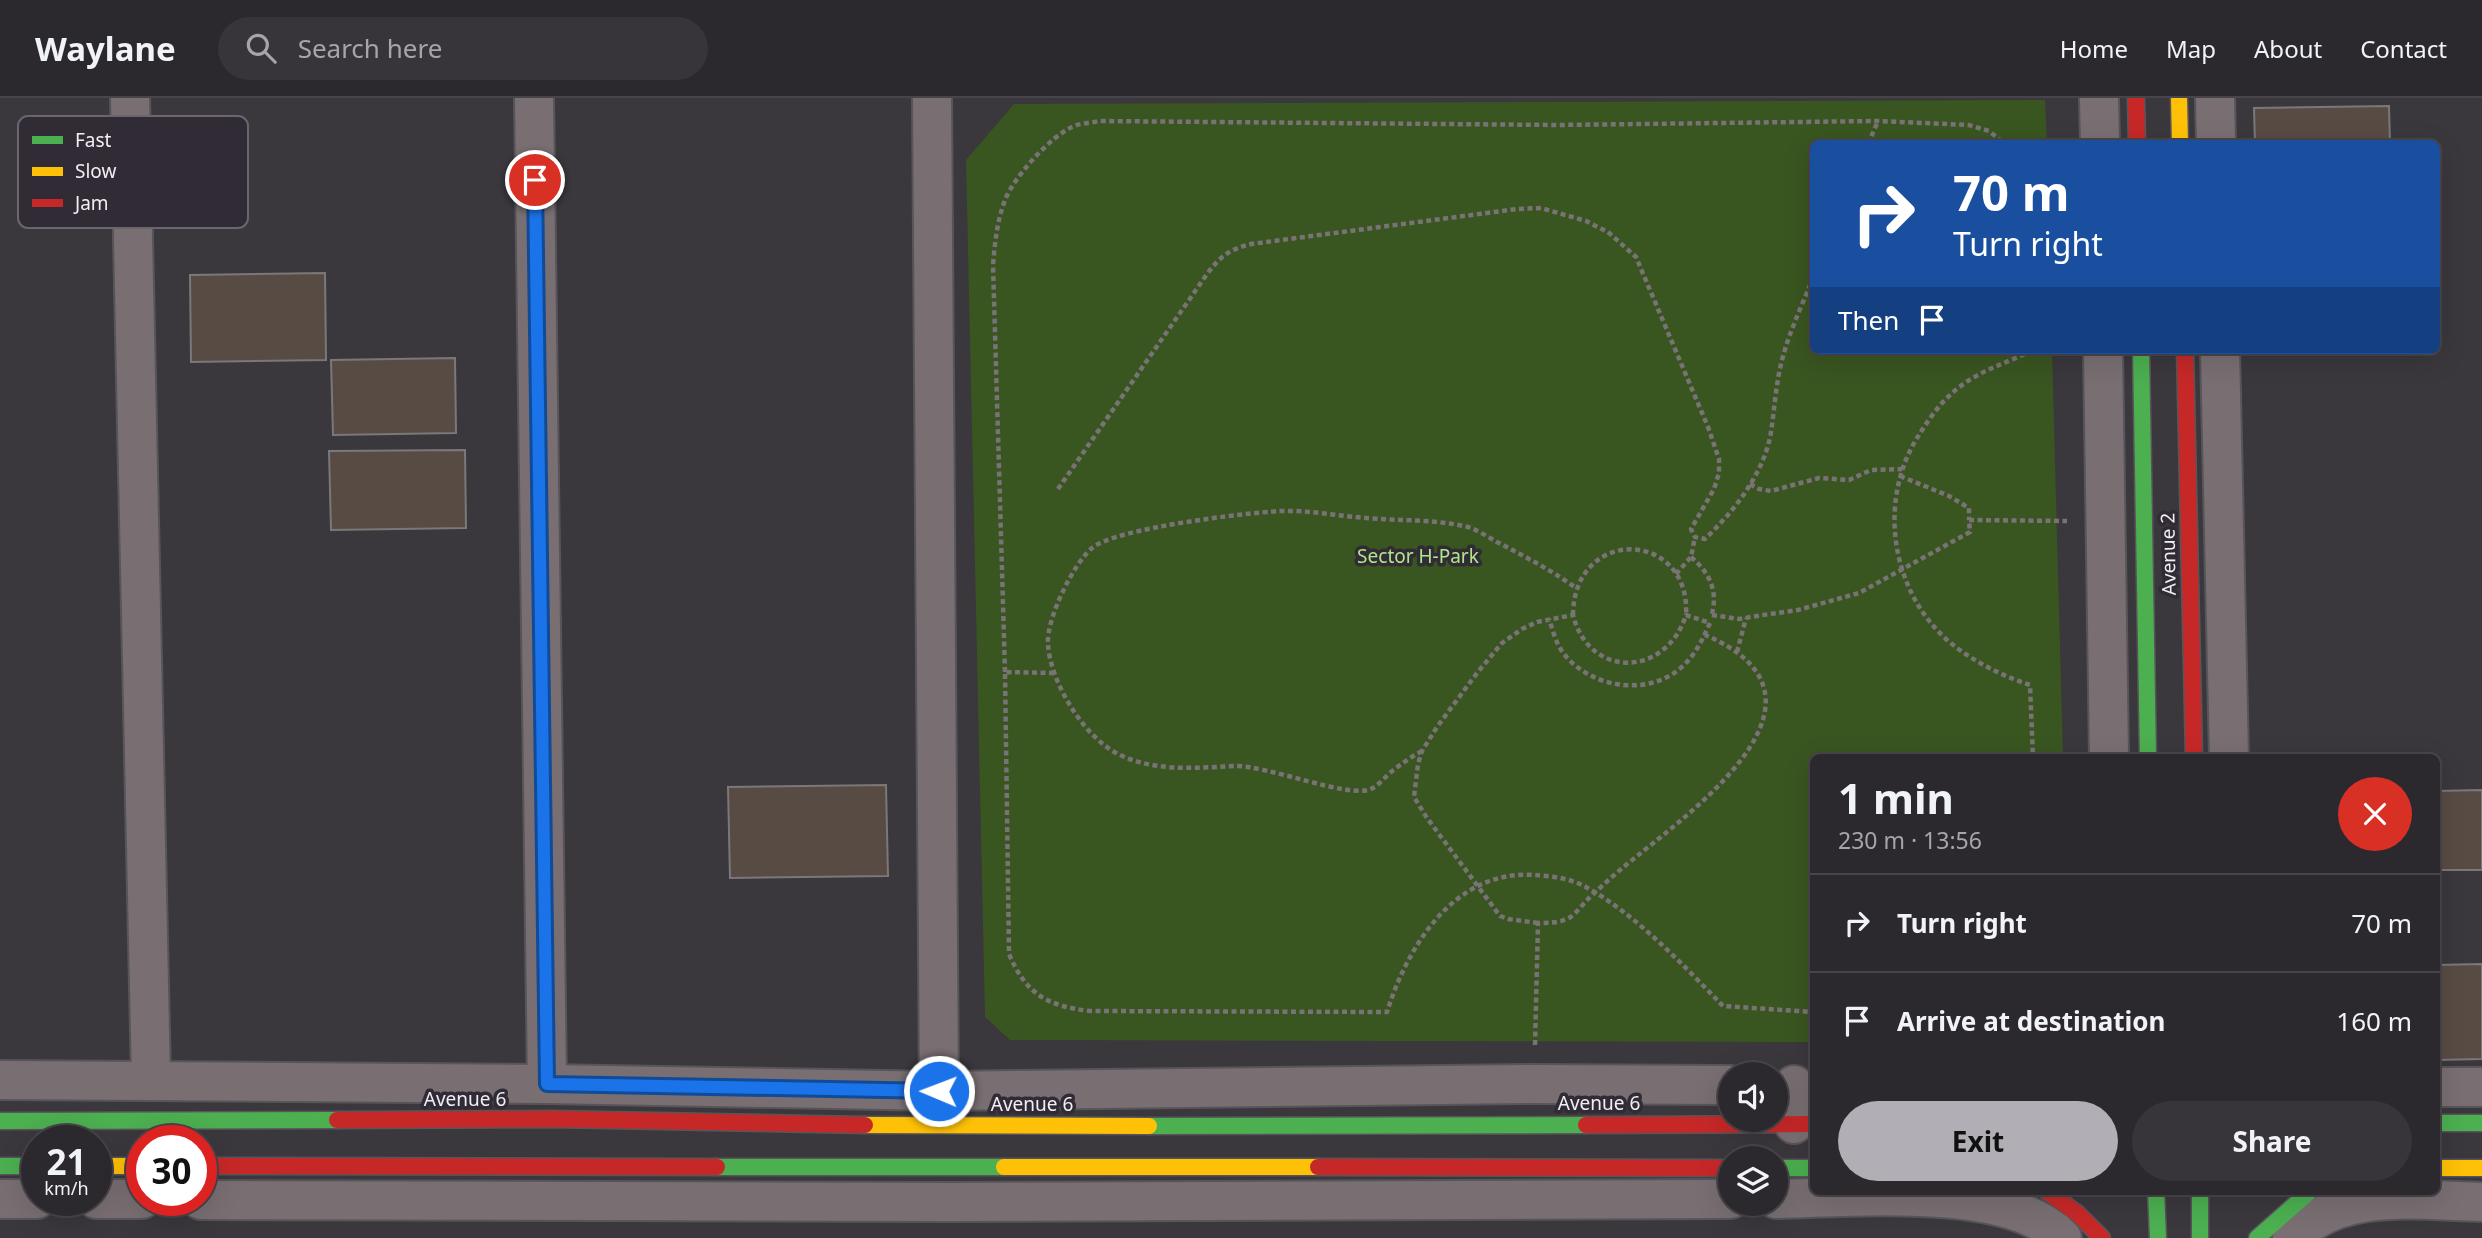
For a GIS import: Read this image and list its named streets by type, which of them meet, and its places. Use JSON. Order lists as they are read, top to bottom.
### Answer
{
  "streets": {
    "main road": ["Avenue 2", "Avenue 6"]
  },
  "parks": ["Sector H-Park"],
  "legend": ["Fast", "Slow", "Jam"],
  "page": {
    "header": "Waylane",
    "search": "Search here",
    "nav": [
      "Home",
      "Map",
      "About",
      "Contact"
    ],
    "turn": ["70 m", "Turn right"],
    "then": "Then",
    "heading": ["1 min", "230 m · 13:56"],
    "list": [
      {
        "name": "Turn right",
        "value": "70 m"
      },
      {
        "name": "Arrive at destination",
        "value": "160 m"
      }
    ],
    "buttons": ["Exit", "Share"],
    "speed": "21 km/h",
    "limit": "30"
  }
}
